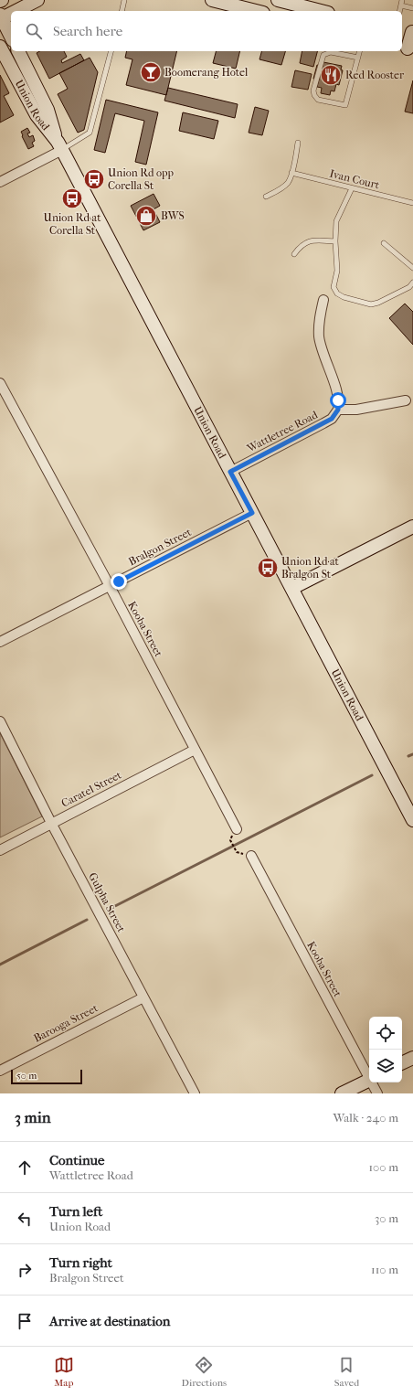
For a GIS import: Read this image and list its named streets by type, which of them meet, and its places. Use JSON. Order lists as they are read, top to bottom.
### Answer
{
  "streets": {
    "main road": ["Union Road"],
    "street": [
      "Wattletree Road",
      "Bralgon Street",
      "Kooba Street",
      "Caratel Street",
      "Gulpha Street",
      "Barooga Street"
    ],
    "lane": ["Ivan Court"]
  },
  "crossings": [
    ["Union Road", "Wattletree Road"],
    ["Union Road", "Bralgon Street"],
    ["Bralgon Street", "Kooba Street"],
    ["Kooba Street", "Caratel Street"],
    ["Caratel Street", "Gulpha Street"],
    ["Gulpha Street", "Barooga Street"]
  ],
  "places": {
    "bar": ["Boomerang Hotel"],
    "restaurant": ["Red Rooster"],
    "bus stop": ["Union Rd opp Corella St", "Union Rd at Corella St", "Union Rd at Bralgon St"],
    "shop": ["BWS"]
  },
  "scale_bar": "50 m",
  "page": {
    "search": "Search here",
    "scale": "50 m",
    "heading": ["3 min", "Walk · 240 m"],
    "list": [
      ["Continue", "Wattletree Road", "100 m"],
      ["Turn left", "Union Road", "30 m"],
      ["Turn right", "Bralgon Street", "110 m"],
      "Arrive at destination"
    ],
    "nav": ["Map", "Directions", "Saved"]
  }
}
